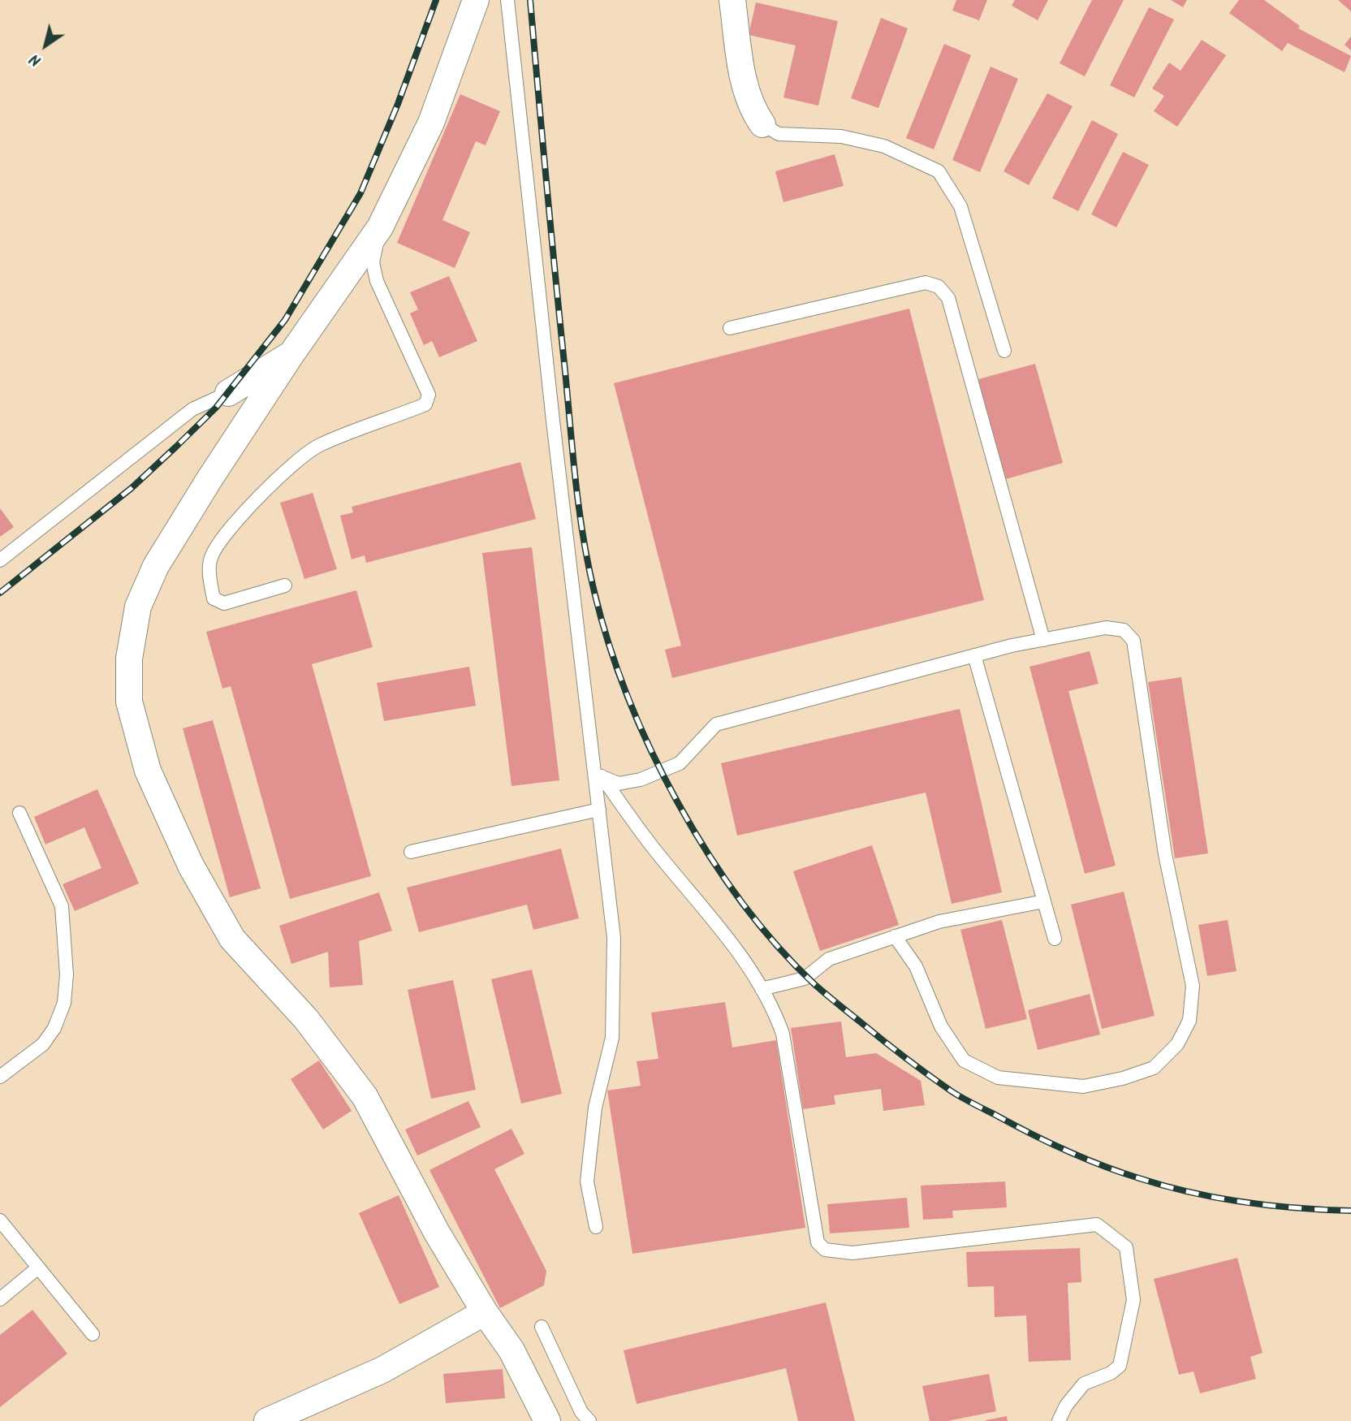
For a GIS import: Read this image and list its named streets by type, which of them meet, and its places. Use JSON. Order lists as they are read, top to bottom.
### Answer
{
  "north": "bottom left"
}
